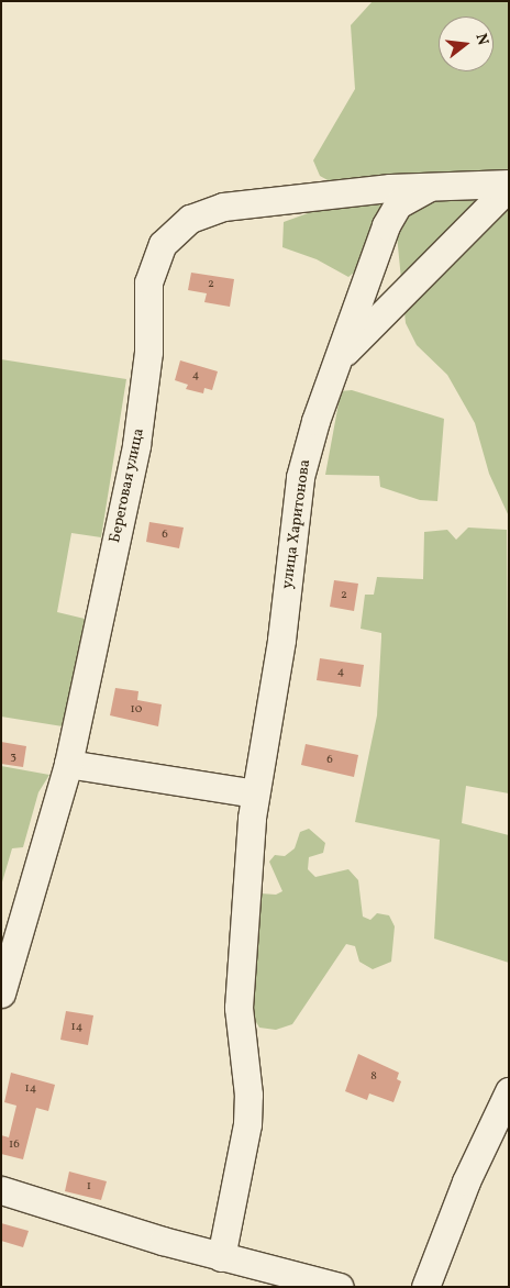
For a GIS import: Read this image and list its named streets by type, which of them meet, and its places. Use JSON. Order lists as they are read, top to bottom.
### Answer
{
  "streets": {
    "street": ["Береговая улица", "улица Харитонова"]
  },
  "crossings": [
    ["Береговая улица", "улица Харитонова"]
  ],
  "house_numbers": [
    "2",
    "4",
    "6",
    "2",
    "4",
    "10",
    "3",
    "6",
    "14",
    "8",
    "14",
    "16",
    "1"
  ],
  "north": "right"
}
